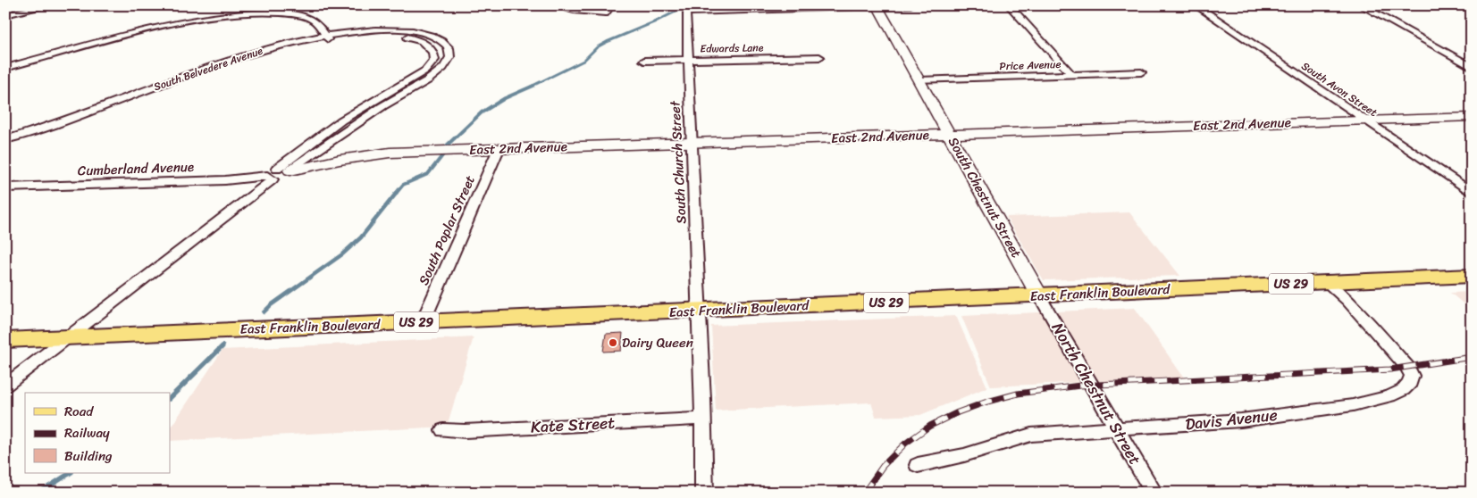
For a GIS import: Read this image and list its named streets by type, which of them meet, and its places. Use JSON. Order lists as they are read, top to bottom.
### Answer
{
  "streets": {
    "main road": ["US 29", "East Franklin Boulevard"],
    "street": [
      "Edwards Lane",
      "Price Avenue",
      "South Belvedere Avenue",
      "South Avon Street",
      "East 2nd Avenue",
      "South Church Street",
      "Cumberland Avenue",
      "South Chestnut Street",
      "South Poplar Street",
      "North Chestnut Street",
      "Davis Avenue",
      "Kate Street"
    ]
  },
  "crossings": [
    ["Edwards Lane", "South Church Street"],
    ["Price Avenue", "South Chestnut Street"],
    ["South Belvedere Avenue", "East 2nd Avenue"],
    ["South Belvedere Avenue", "Cumberland Avenue"],
    ["South Belvedere Avenue", "East Franklin Boulevard"],
    ["South Avon Street", "East 2nd Avenue"],
    ["East 2nd Avenue", "South Church Street"],
    ["East 2nd Avenue", "Cumberland Avenue"],
    ["East 2nd Avenue", "South Chestnut Street"],
    ["East 2nd Avenue", "South Poplar Street"],
    ["South Church Street", "South Chestnut Street"],
    ["South Church Street", "East Franklin Boulevard"],
    ["South Church Street", "Kate Street"],
    ["South Chestnut Street", "East Franklin Boulevard"],
    ["South Chestnut Street", "North Chestnut Street"],
    ["South Poplar Street", "East Franklin Boulevard"],
    ["East Franklin Boulevard", "North Chestnut Street"],
    ["East Franklin Boulevard", "Davis Avenue"],
    ["North Chestnut Street", "Davis Avenue"]
  ],
  "places": ["Dairy Queen"],
  "legend": ["Road", "Railway", "Building"]
}
